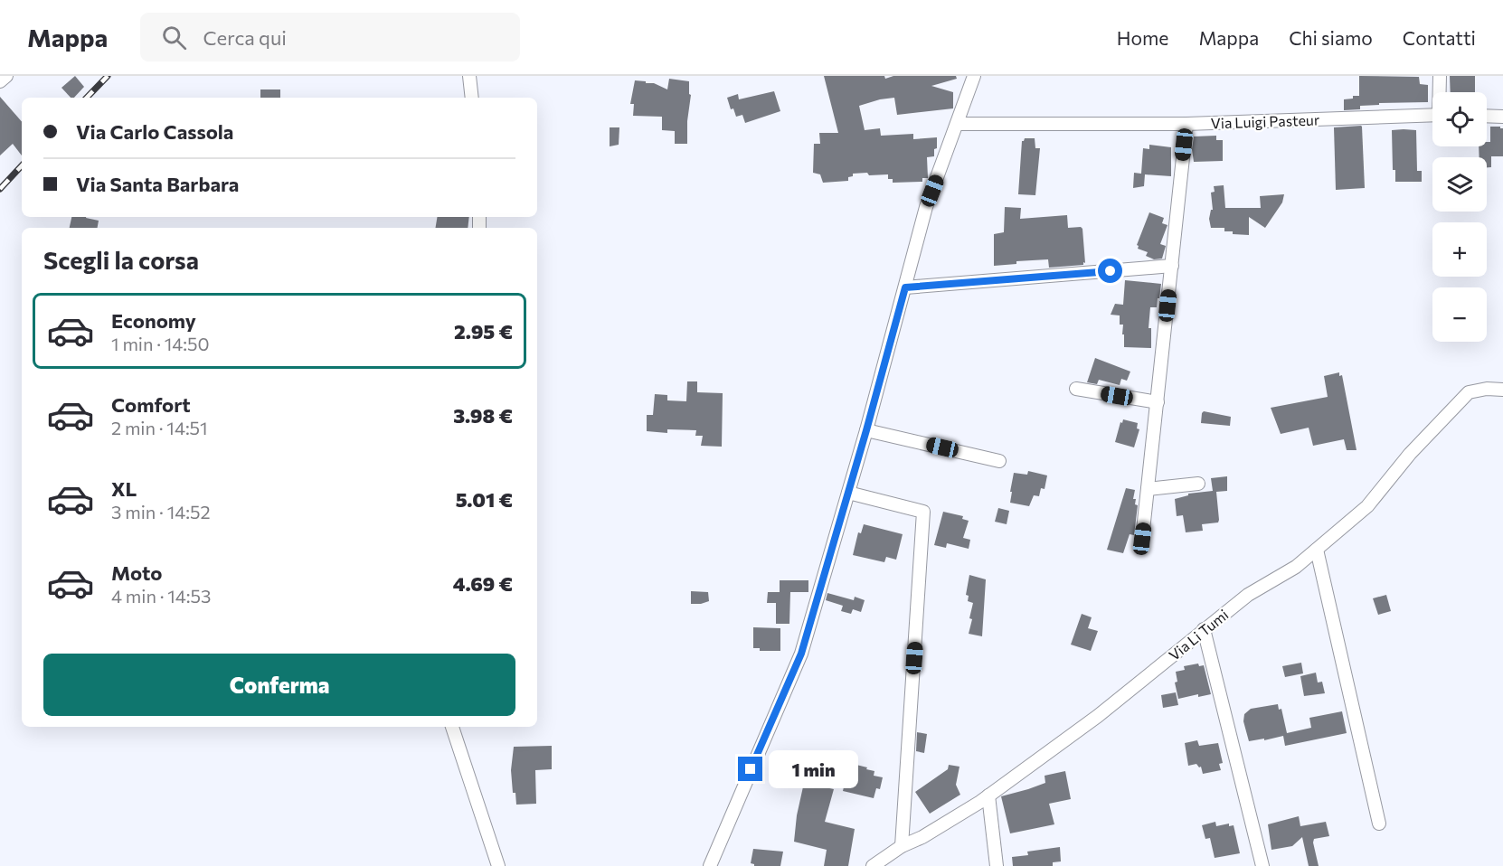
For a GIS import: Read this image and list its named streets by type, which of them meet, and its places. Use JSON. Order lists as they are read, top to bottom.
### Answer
{
  "streets": {
    "street": ["Via Luigi Pasteur", "Via Li Tumi"]
  },
  "page": {
    "header": "Mappa",
    "search": "Cerca qui",
    "nav": [
      "Home",
      "Mappa",
      "Chi siamo",
      "Contatti"
    ],
    "map_buttons": ["+", "−"],
    "banner": ["Via Carlo Cassola", "Via Santa Barbara"],
    "heading": "Scegli la corsa",
    "list": [
      {
        "name": "Economy",
        "note": "1 min · 14:50",
        "value": "2.95 €"
      },
      {
        "name": "Comfort",
        "note": "2 min · 14:51",
        "value": "3.98 €"
      },
      {
        "name": "XL",
        "note": "3 min · 14:52",
        "value": "5.01 €"
      },
      {
        "name": "Moto",
        "note": "4 min · 14:53",
        "value": "4.69 €"
      }
    ],
    "buttons": "Conferma",
    "bubble": "1 min"
  }
}
